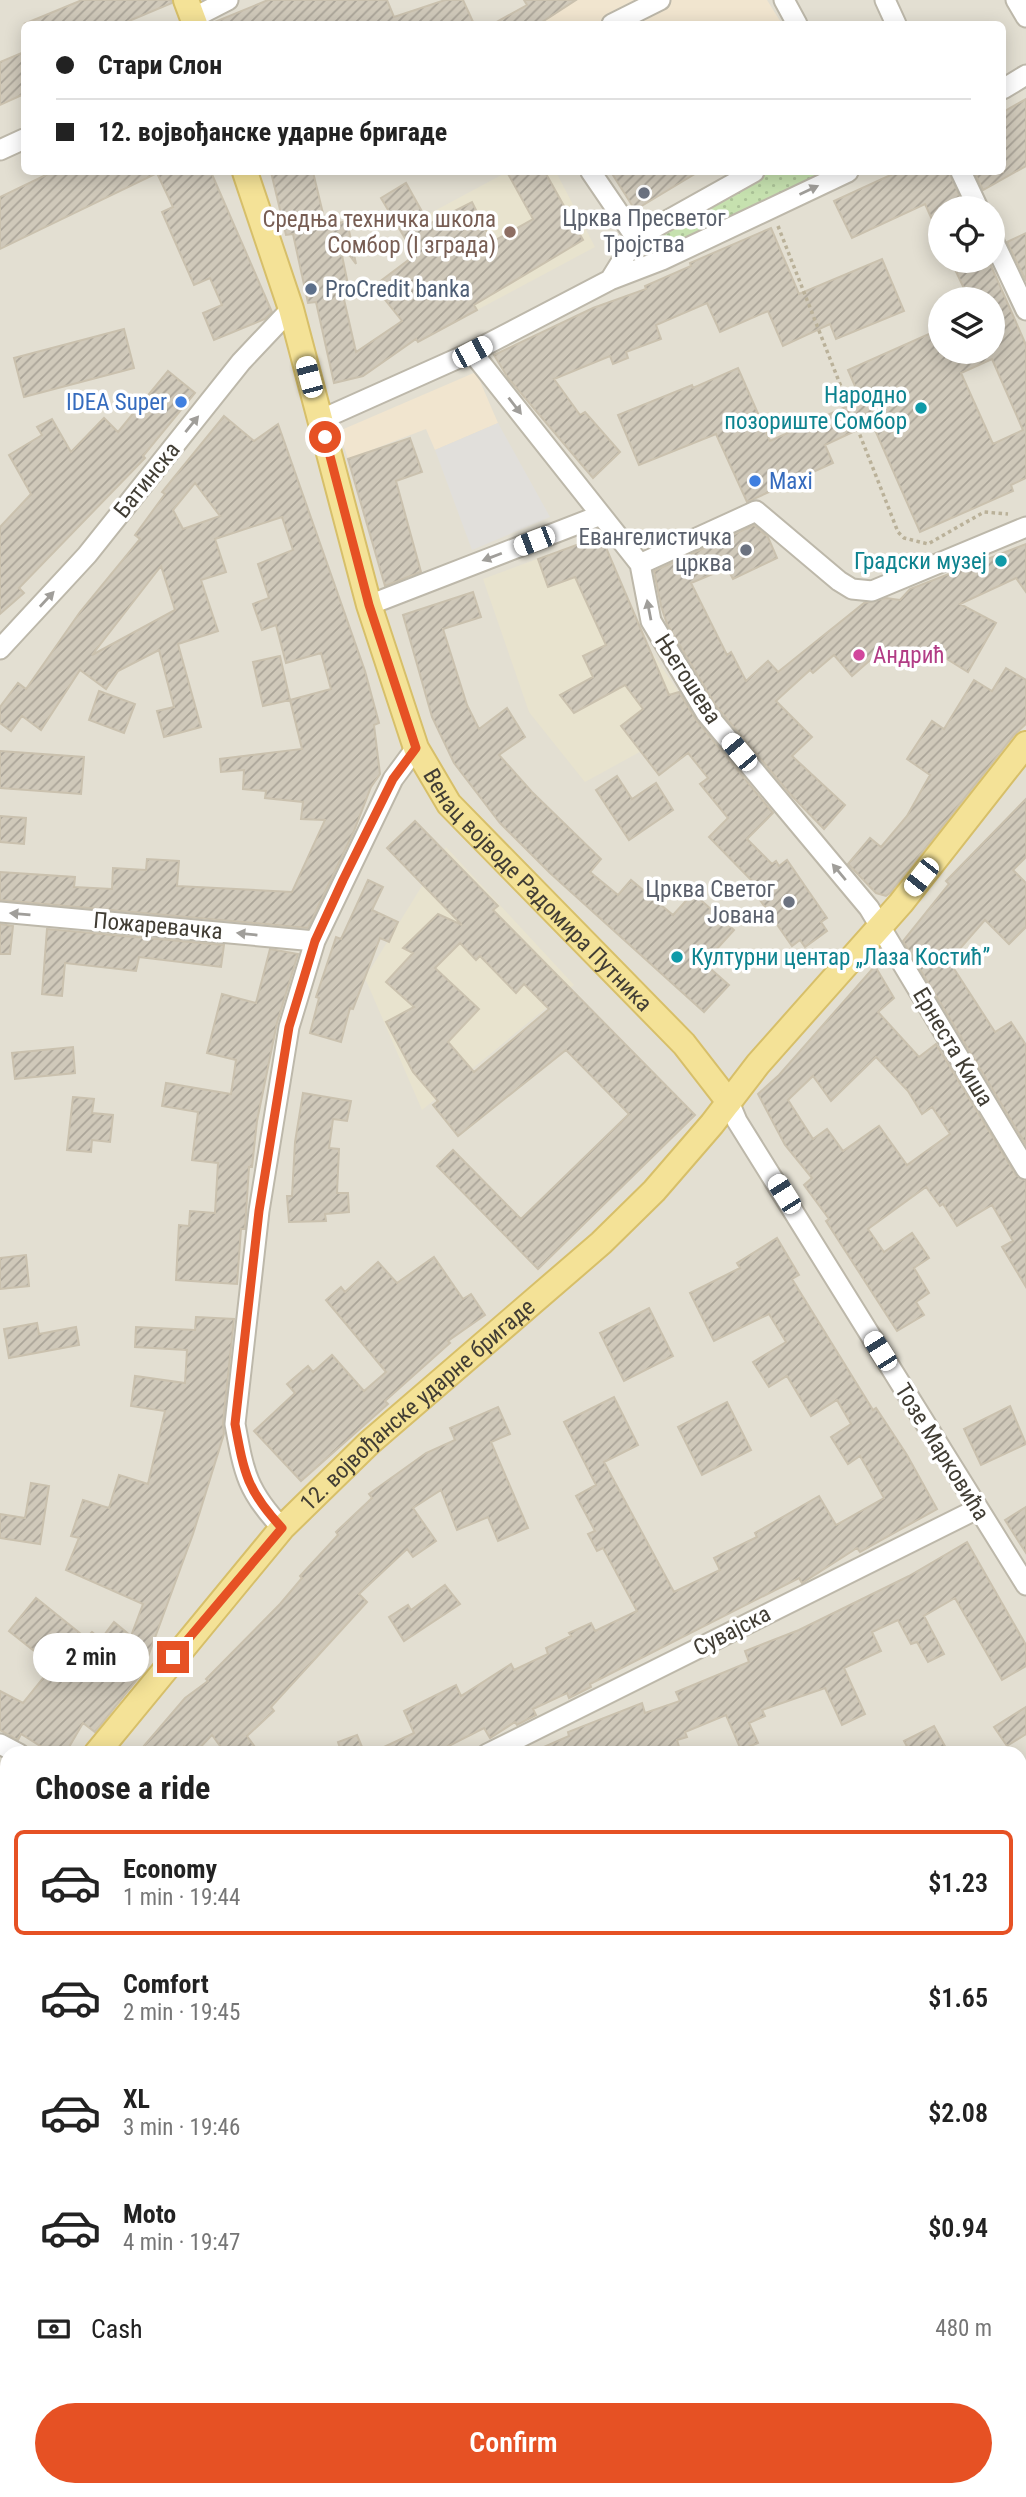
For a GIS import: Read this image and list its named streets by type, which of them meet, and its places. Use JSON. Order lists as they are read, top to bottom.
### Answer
{
  "streets": {
    "main road": ["Венац војводе Радомира Путника", "12. војвођанске ударне бригаде"],
    "street": [
      "Батинска",
      "Његошева",
      "Пожаревачка",
      "Ернеста Киша",
      "Тозе Марковића",
      "Сувајска"
    ]
  },
  "crossings": [
    ["Батинска", "Венац војводе Радомира Путника"],
    ["Његошева", "Ернеста Киша"],
    ["Његошева", "12. војвођанске ударне бригаде"],
    ["Венац војводе Радомира Путника", "12. војвођанске ударне бригаде"],
    ["Венац војводе Радомира Путника", "Тозе Марковића"],
    ["Ернеста Киша", "12. војвођанске ударне бригаде"],
    ["12. војвођанске ударне бригаде", "Тозе Марковића"],
    ["Тозе Марковића", "Сувајска"]
  ],
  "one_way": ["Батинска", "Пожаревачка"],
  "places": [
    "Црква Пресветог Тројства",
    "Средња техничка школа Сомбор (I зграда)",
    "ProCredit banka",
    "IDEA Super",
    "Народно позориште Сомбор",
    "Maxi",
    "Евангелистичка црква",
    "Градски музеј",
    "Андрић",
    "Црква Светог Јована",
    "Културни центар „Лаза Костић”"
  ],
  "page": {
    "banner": ["Стари Слон", "12. војвођанске ударне бригаде"],
    "bubble": "2 min",
    "heading": "Choose a ride",
    "list": [
      {
        "name": "Economy",
        "note": "1 min · 19:44",
        "value": "$1.23"
      },
      {
        "name": "Comfort",
        "note": "2 min · 19:45",
        "value": "$1.65"
      },
      {
        "name": "XL",
        "note": "3 min · 19:46",
        "value": "$2.08"
      },
      {
        "name": "Moto",
        "note": "4 min · 19:47",
        "value": "$0.94"
      }
    ],
    "pay": ["Cash", "480 m"],
    "buttons": "Confirm"
  }
}
